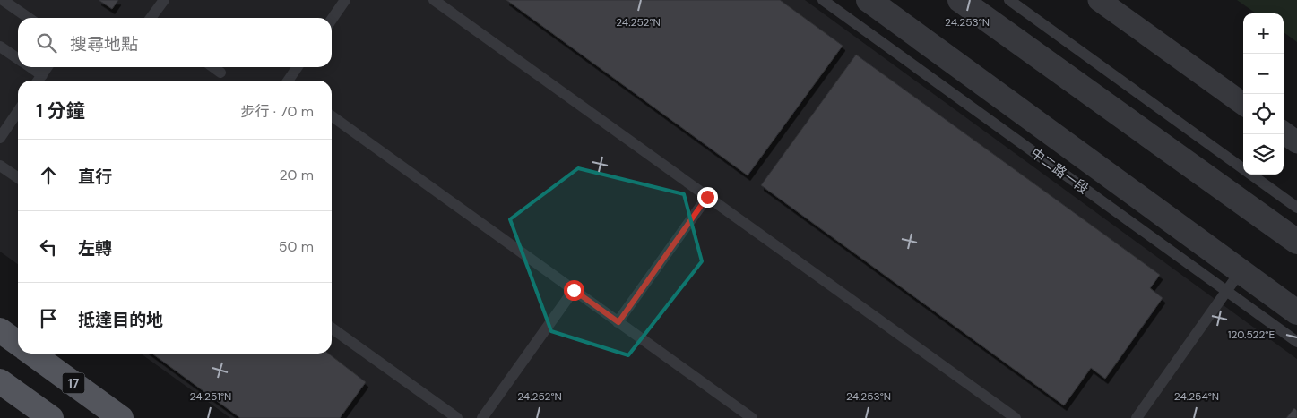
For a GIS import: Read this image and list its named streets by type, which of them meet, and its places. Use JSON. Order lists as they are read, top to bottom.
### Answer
{
  "streets": {
    "main road": ["17"],
    "street": ["中二路一段"]
  },
  "page": {
    "map_buttons": ["+", "−"],
    "search": "搜尋地點",
    "heading": ["1 分鐘", "步行 · 70 m"],
    "list": [
      ["直行", "20 m"],
      ["左轉", "50 m"],
      "抵達目的地"
    ]
  },
  "coordinates": [
    "24.252°N",
    "24.253°N",
    "120.522°E",
    "24.251°N",
    "24.254°N"
  ]
}
